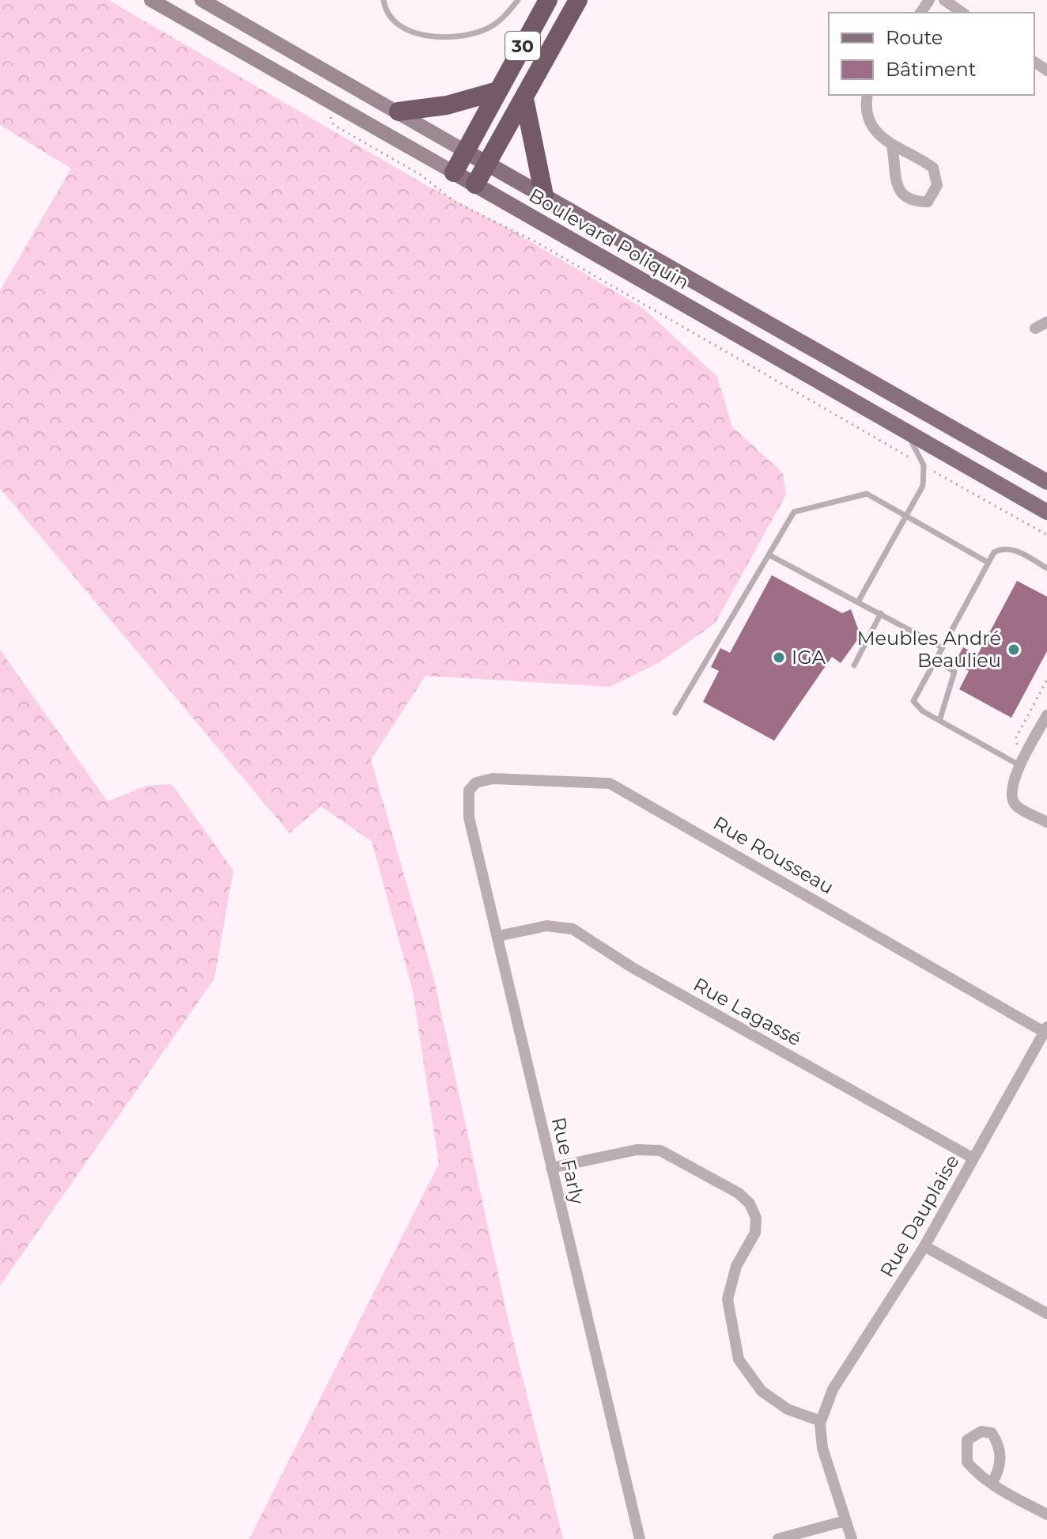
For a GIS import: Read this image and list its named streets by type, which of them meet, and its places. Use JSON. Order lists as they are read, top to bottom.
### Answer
{
  "streets": {
    "highway": ["30"],
    "main road": ["Boulevard Poliquin"],
    "street": [
      "Rue Rousseau",
      "Rue Lagassé",
      "Rue Farly",
      "Rue Dauplaise"
    ]
  },
  "crossings": [
    ["30", "Boulevard Poliquin"],
    ["Rue Rousseau", "Rue Farly"],
    ["Rue Rousseau", "Rue Dauplaise"],
    ["Rue Lagassé", "Rue Farly"],
    ["Rue Lagassé", "Rue Dauplaise"]
  ],
  "places": ["Meubles André Beaulieu", "IGA"],
  "legend": ["Route", "Bâtiment"]
}
